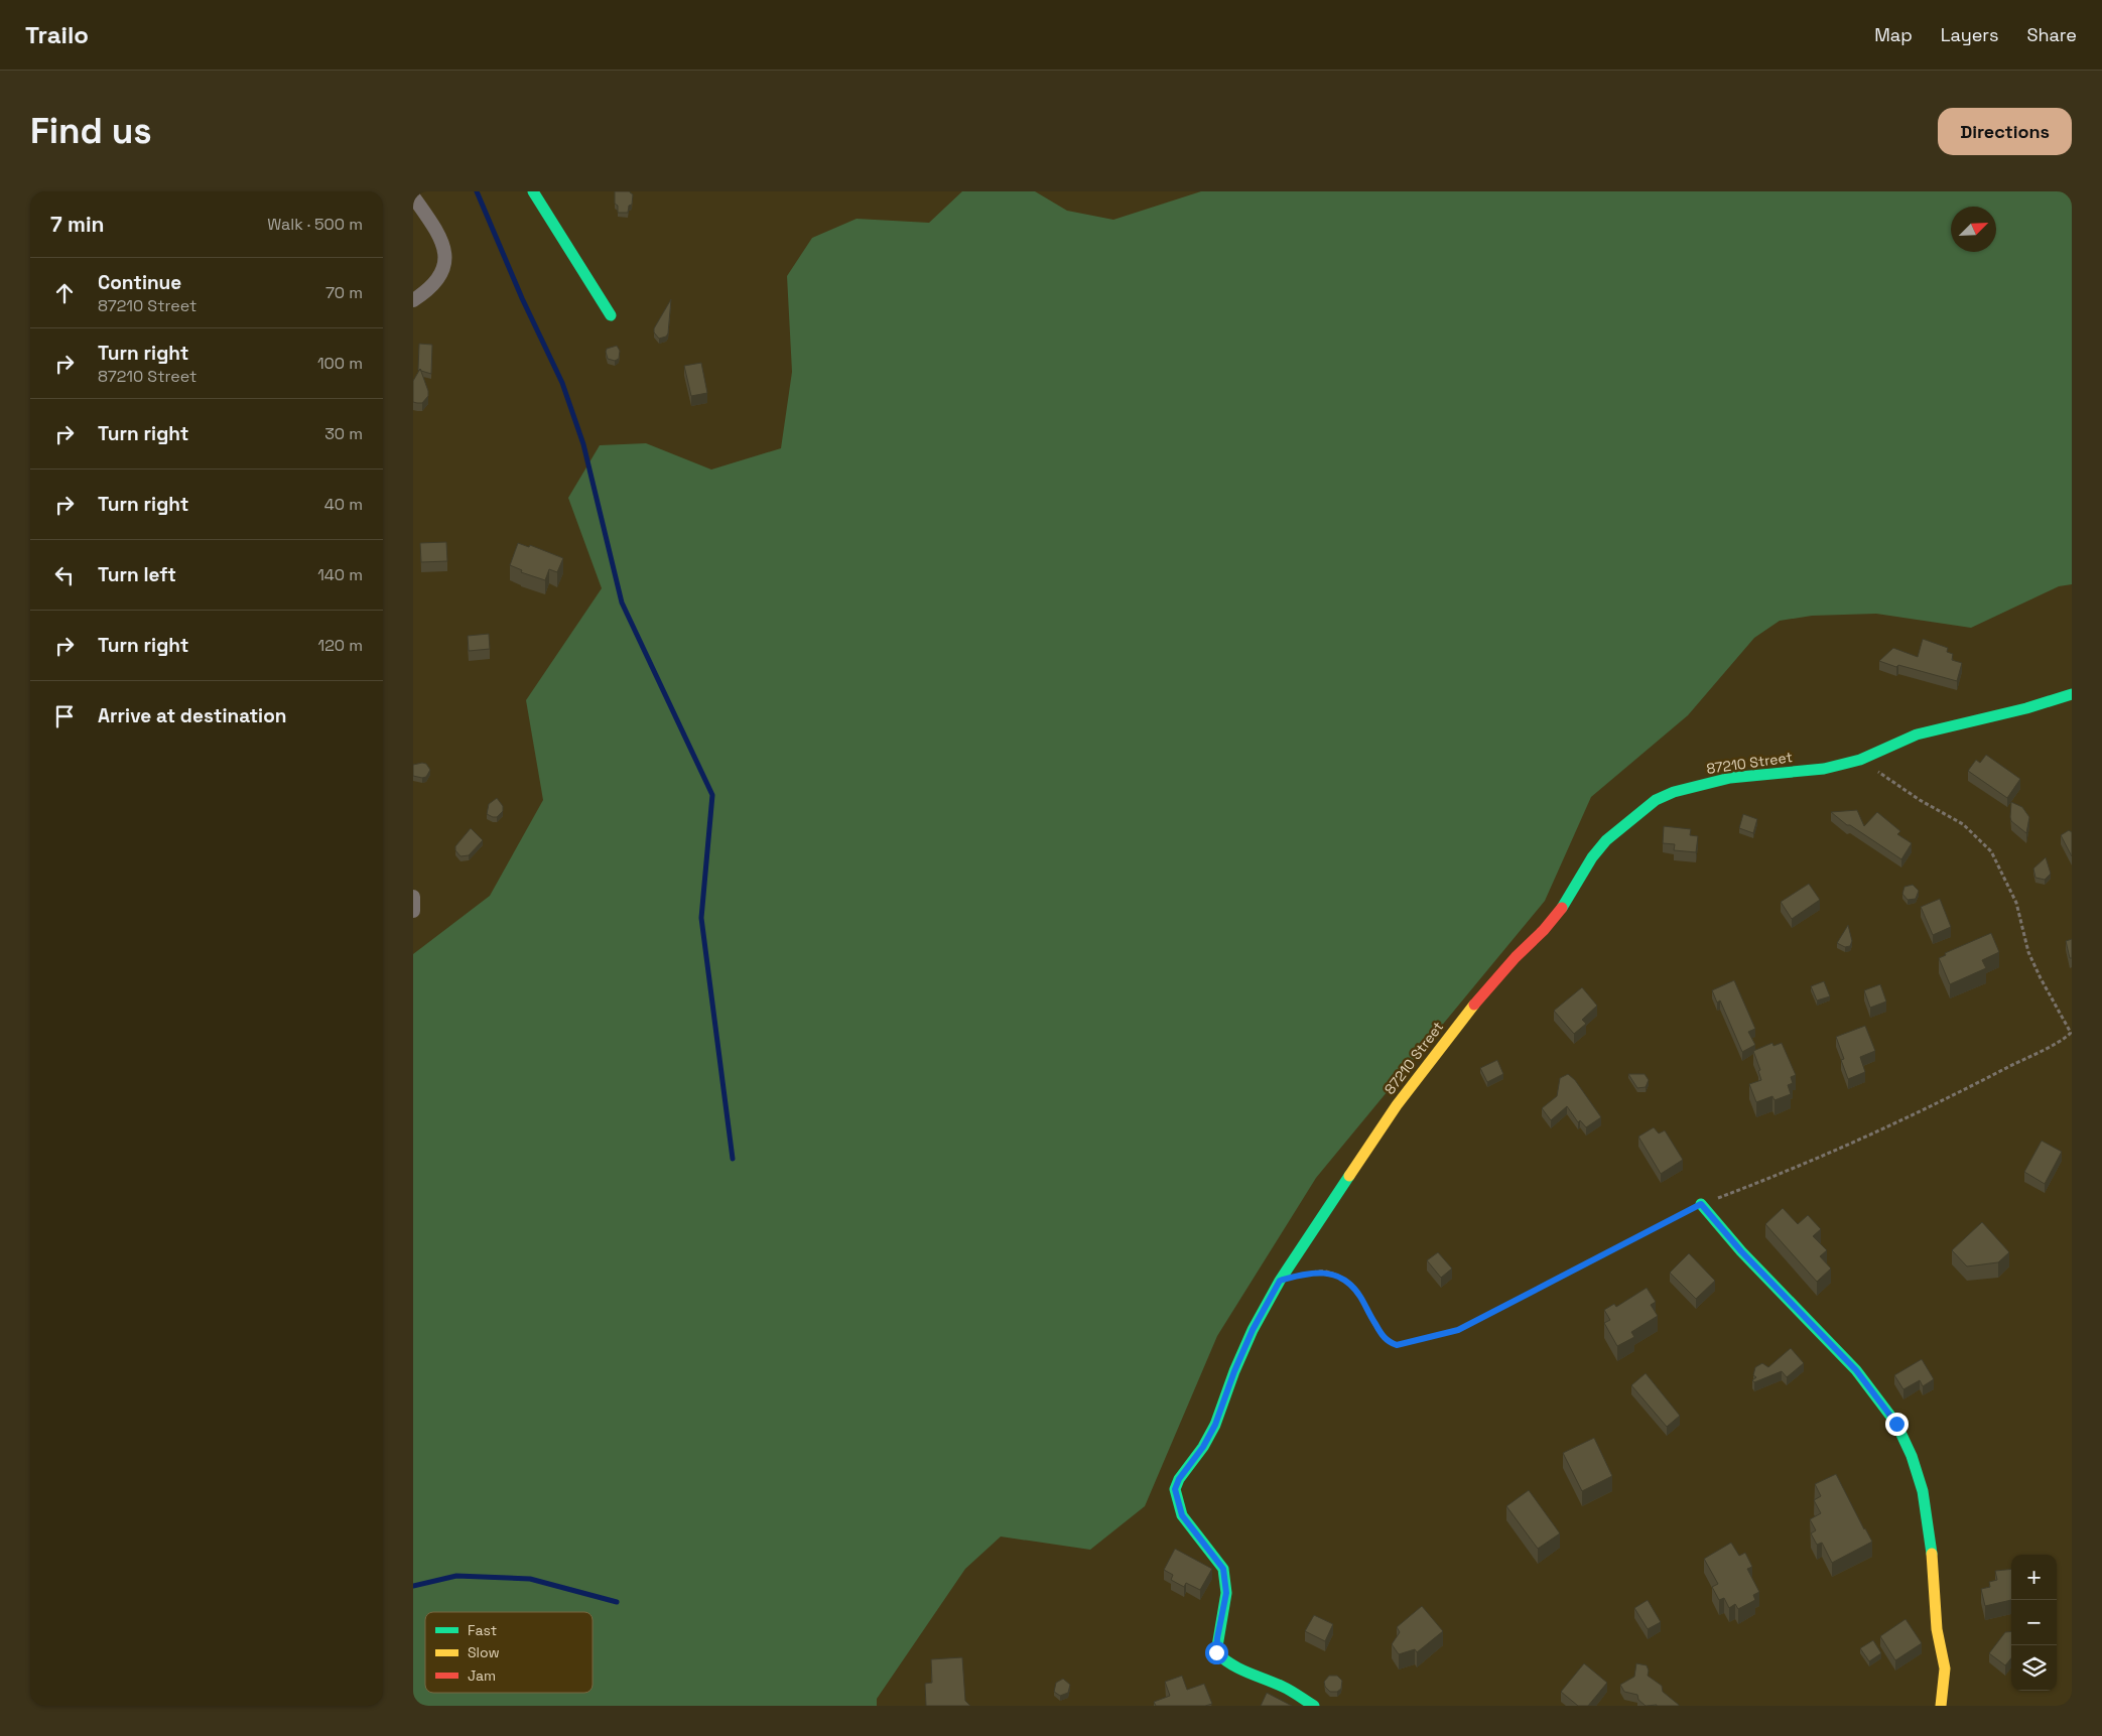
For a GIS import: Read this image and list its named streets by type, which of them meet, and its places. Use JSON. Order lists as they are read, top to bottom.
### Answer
{
  "streets": {
    "street": ["87210 Street"]
  },
  "legend": ["Fast", "Slow", "Jam"],
  "north": "top right",
  "page": {
    "header": "Trailo",
    "nav": ["Map", "Layers", "Share"],
    "buttons": "Directions",
    "title": "Find us",
    "heading": ["7 min", "Walk · 500 m"],
    "list": [
      ["Continue", "87210 Street", "70 m"],
      ["Turn right", "87210 Street", "100 m"],
      ["Turn right", "30 m"],
      ["Turn right", "40 m"],
      ["Turn left", "140 m"],
      ["Turn right", "120 m"],
      "Arrive at destination"
    ],
    "map_buttons": ["+", "−"]
  }
}
